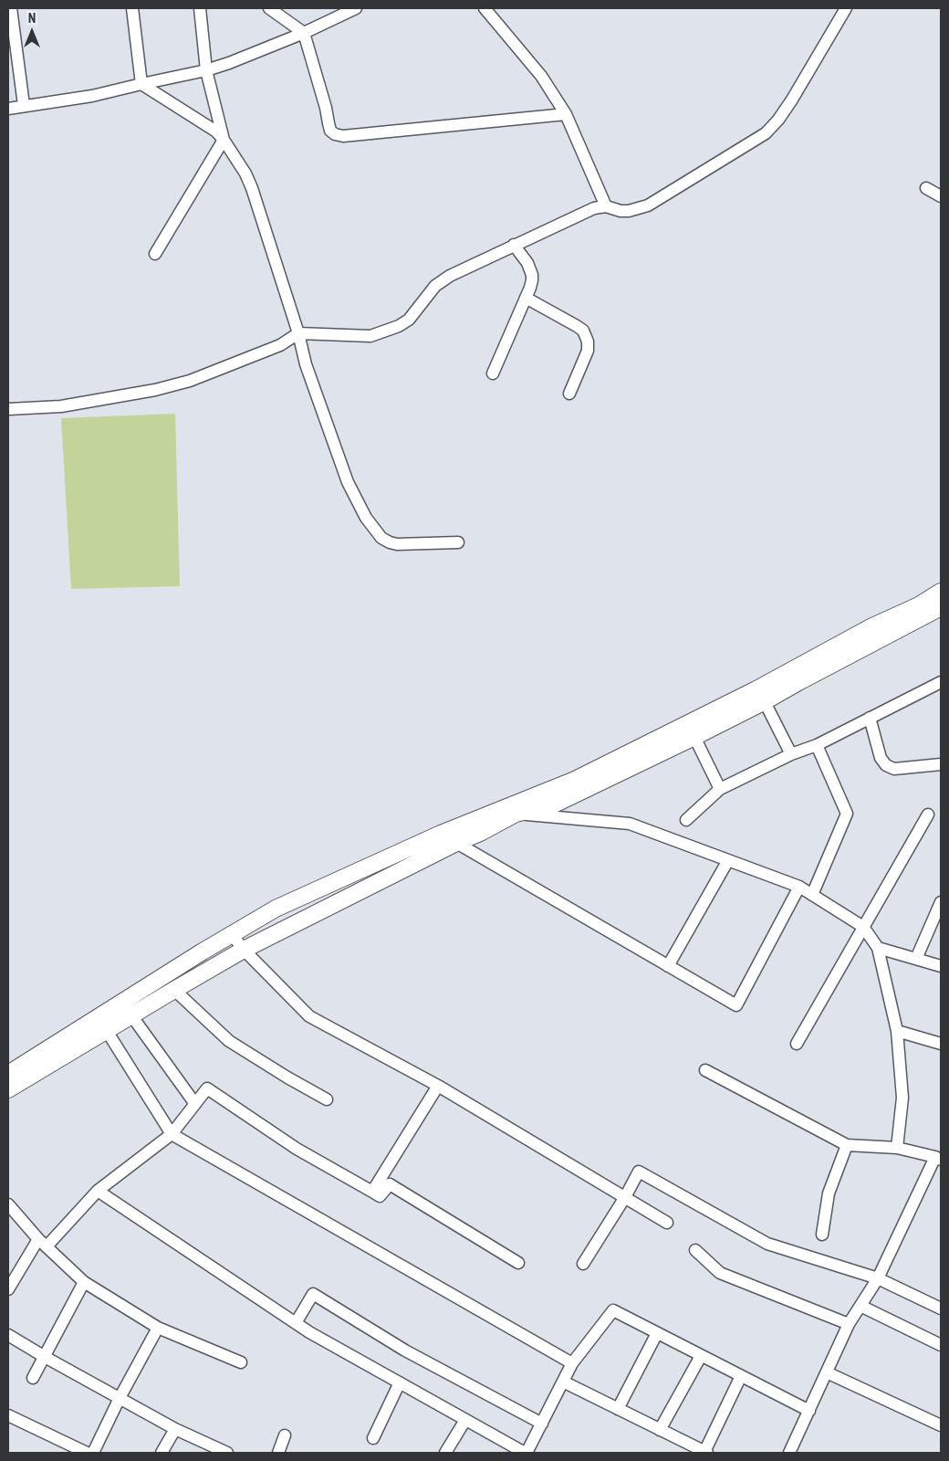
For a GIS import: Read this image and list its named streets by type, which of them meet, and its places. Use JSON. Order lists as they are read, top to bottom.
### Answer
{
  "north": "top"
}
